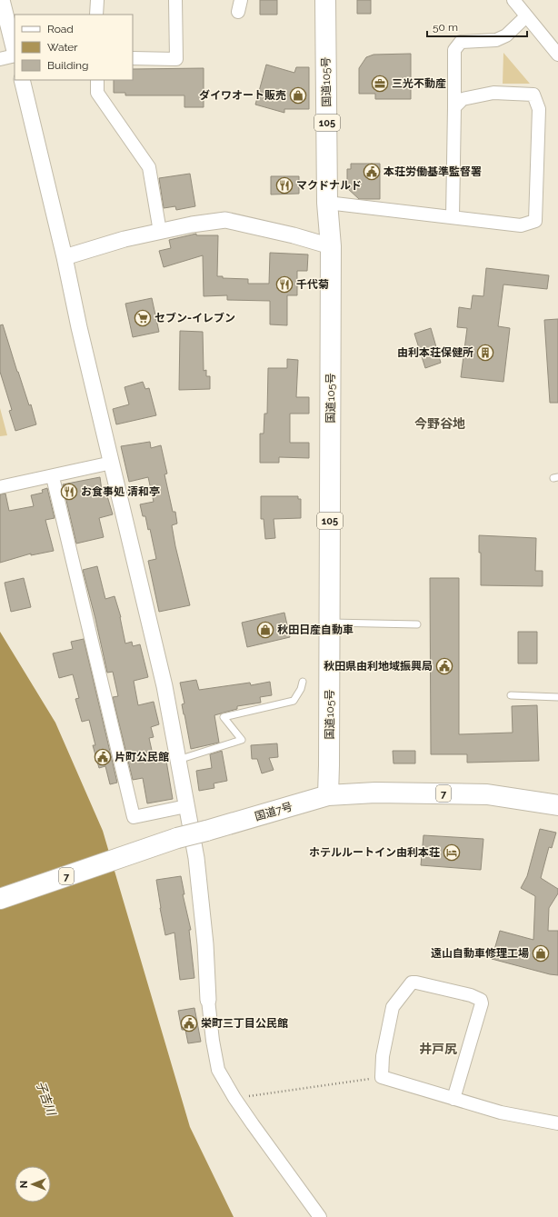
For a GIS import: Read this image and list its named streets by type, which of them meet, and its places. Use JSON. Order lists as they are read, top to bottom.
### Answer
{
  "streets": {
    "highway": [
      "国道105号",
      "105",
      "7",
      "国道7号"
    ]
  },
  "crossings": [
    ["国道105号", "国道7号"]
  ],
  "districts": ["今野谷地", "井戸尻"],
  "water": ["子吉川"],
  "places": {
    "office": ["三光不動産"],
    "shop": ["ダイワオート販売", "秋田日産自動車", "遠山自動車修理工場"],
    "public building": [
      "本荘労働基準監督署",
      "秋田県由利地域振興局",
      "片町公民館",
      "栄町三丁目公民館"
    ],
    "restaurant": ["マクドナルド", "千代菊", "お食事処 清和亭"],
    "supermarket": ["セブン-イレブン"],
    "building": ["由利本荘保健所"],
    "hotel": ["ホテルルートイン由利本荘"]
  },
  "legend": ["Road", "Water", "Building"],
  "scale_bar": "50 m",
  "north": "left"
}
